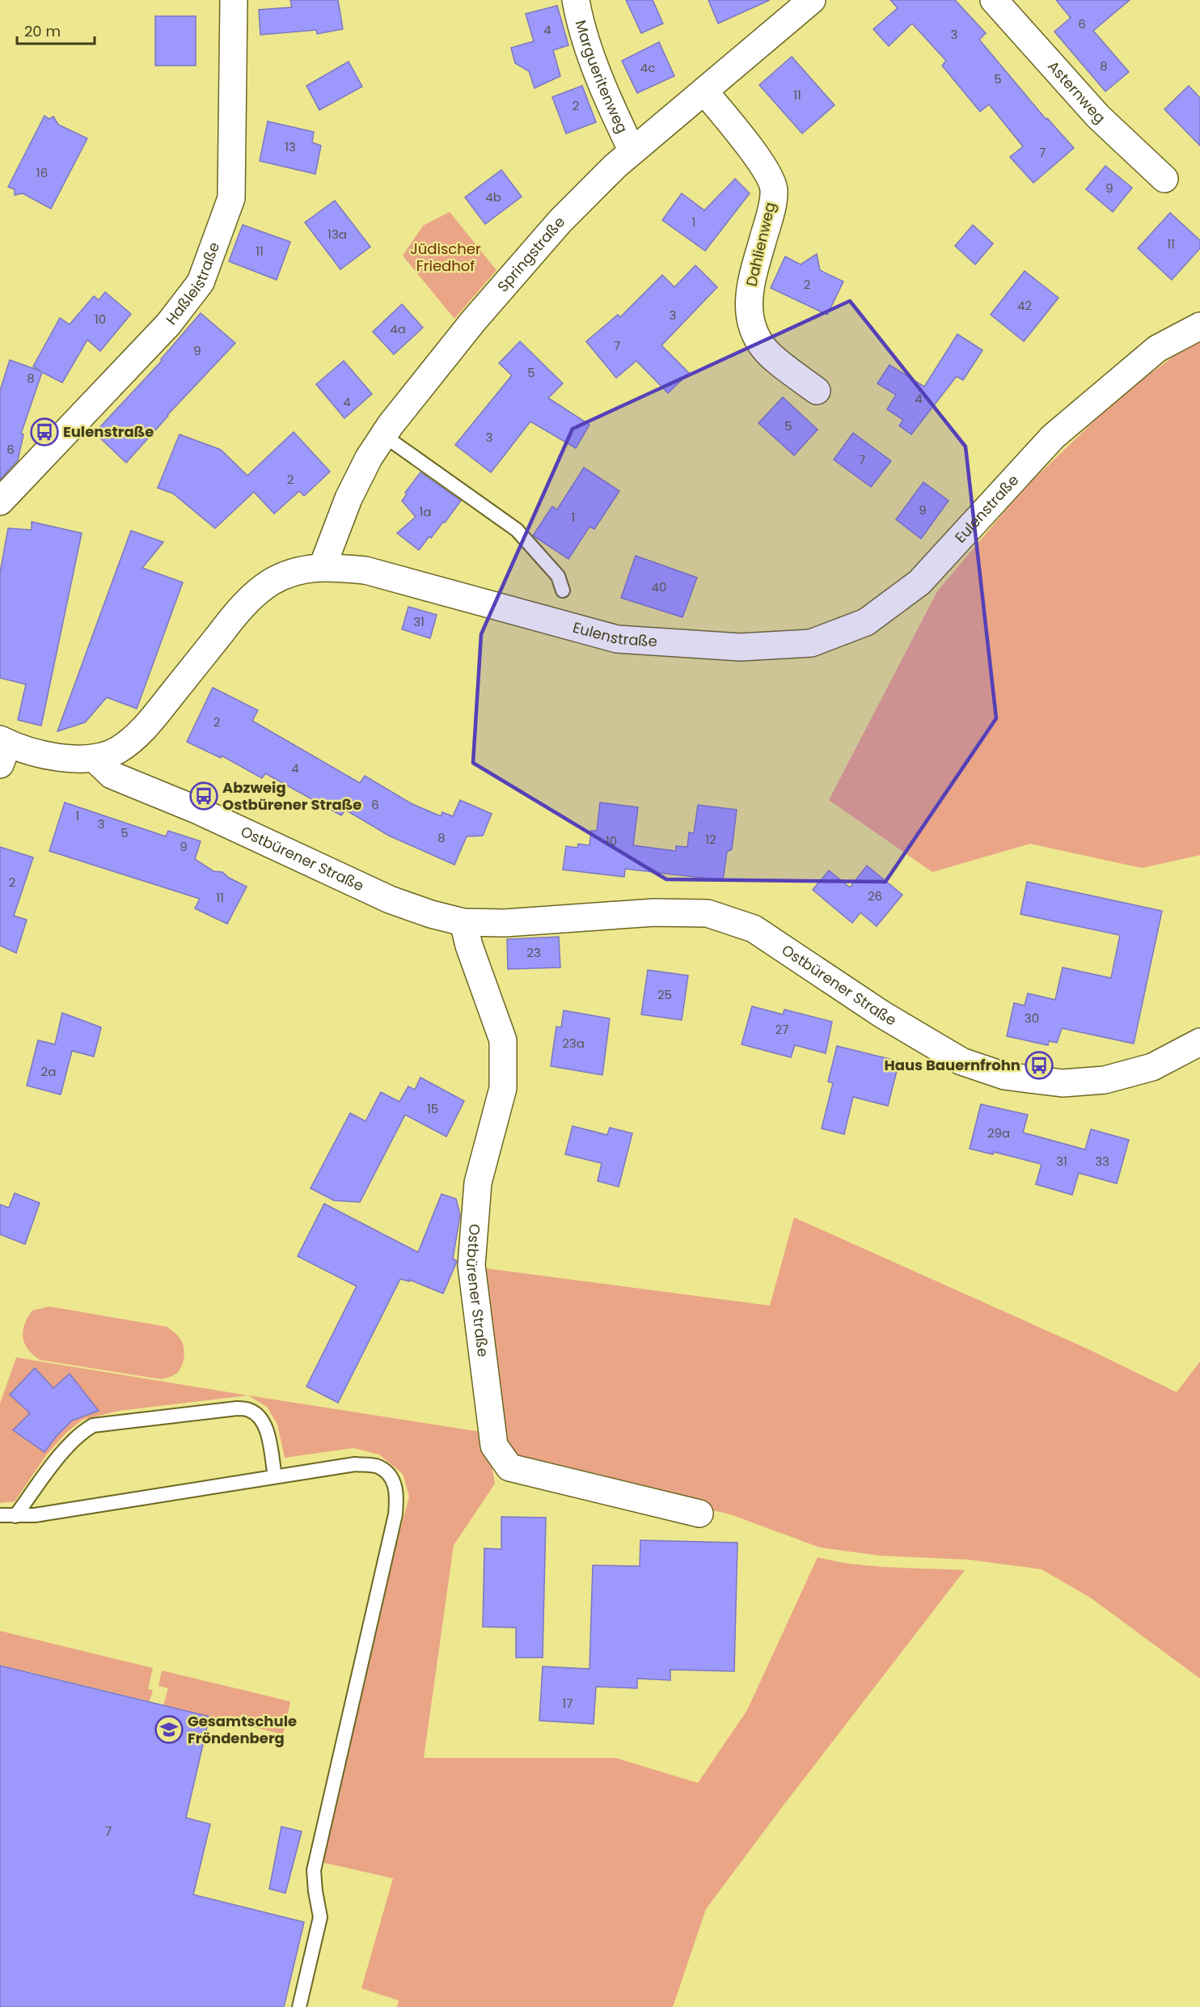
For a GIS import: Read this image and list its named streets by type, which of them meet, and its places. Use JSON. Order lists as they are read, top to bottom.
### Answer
{
  "streets": {
    "street": [
      "Margueritenweg",
      "Asternweg",
      "Dahlienweg",
      "Springstraße",
      "Haßleistraße",
      "Eulenstraße",
      "Ostbürener Straße"
    ]
  },
  "crossings": [
    ["Margueritenweg", "Springstraße"],
    ["Dahlienweg", "Springstraße"],
    ["Springstraße", "Eulenstraße"],
    ["Eulenstraße", "Ostbürener Straße"]
  ],
  "parks": ["Jüdischer Friedhof"],
  "places": {
    "bus stop": ["Eulenstraße", "Abzweig Ostbürener Straße", "Haus Bauernfrohn"],
    "school or university": ["Gesamtschule Fröndenberg"]
  },
  "house_numbers": [
    "6",
    "4",
    "3",
    "8",
    "4c",
    "5",
    "11",
    "2",
    "13",
    "7",
    "16",
    "9",
    "4b",
    "1",
    "13a",
    "11",
    "11",
    "2",
    "42",
    "3",
    "10",
    "4a",
    "7",
    "9",
    "5",
    "8",
    "4",
    "4",
    "5",
    "3",
    "6",
    "7",
    "2",
    "9",
    "1a",
    "1",
    "40",
    "31",
    "2",
    "4",
    "6",
    "1",
    "3",
    "5",
    "8",
    "12",
    "10",
    "9",
    "2",
    "26",
    "11",
    "23",
    "25",
    "30",
    "27",
    "23a",
    "2a",
    "15",
    "29a",
    "31",
    "33",
    "17",
    "7"
  ],
  "scale_bar": "20 m"
}
